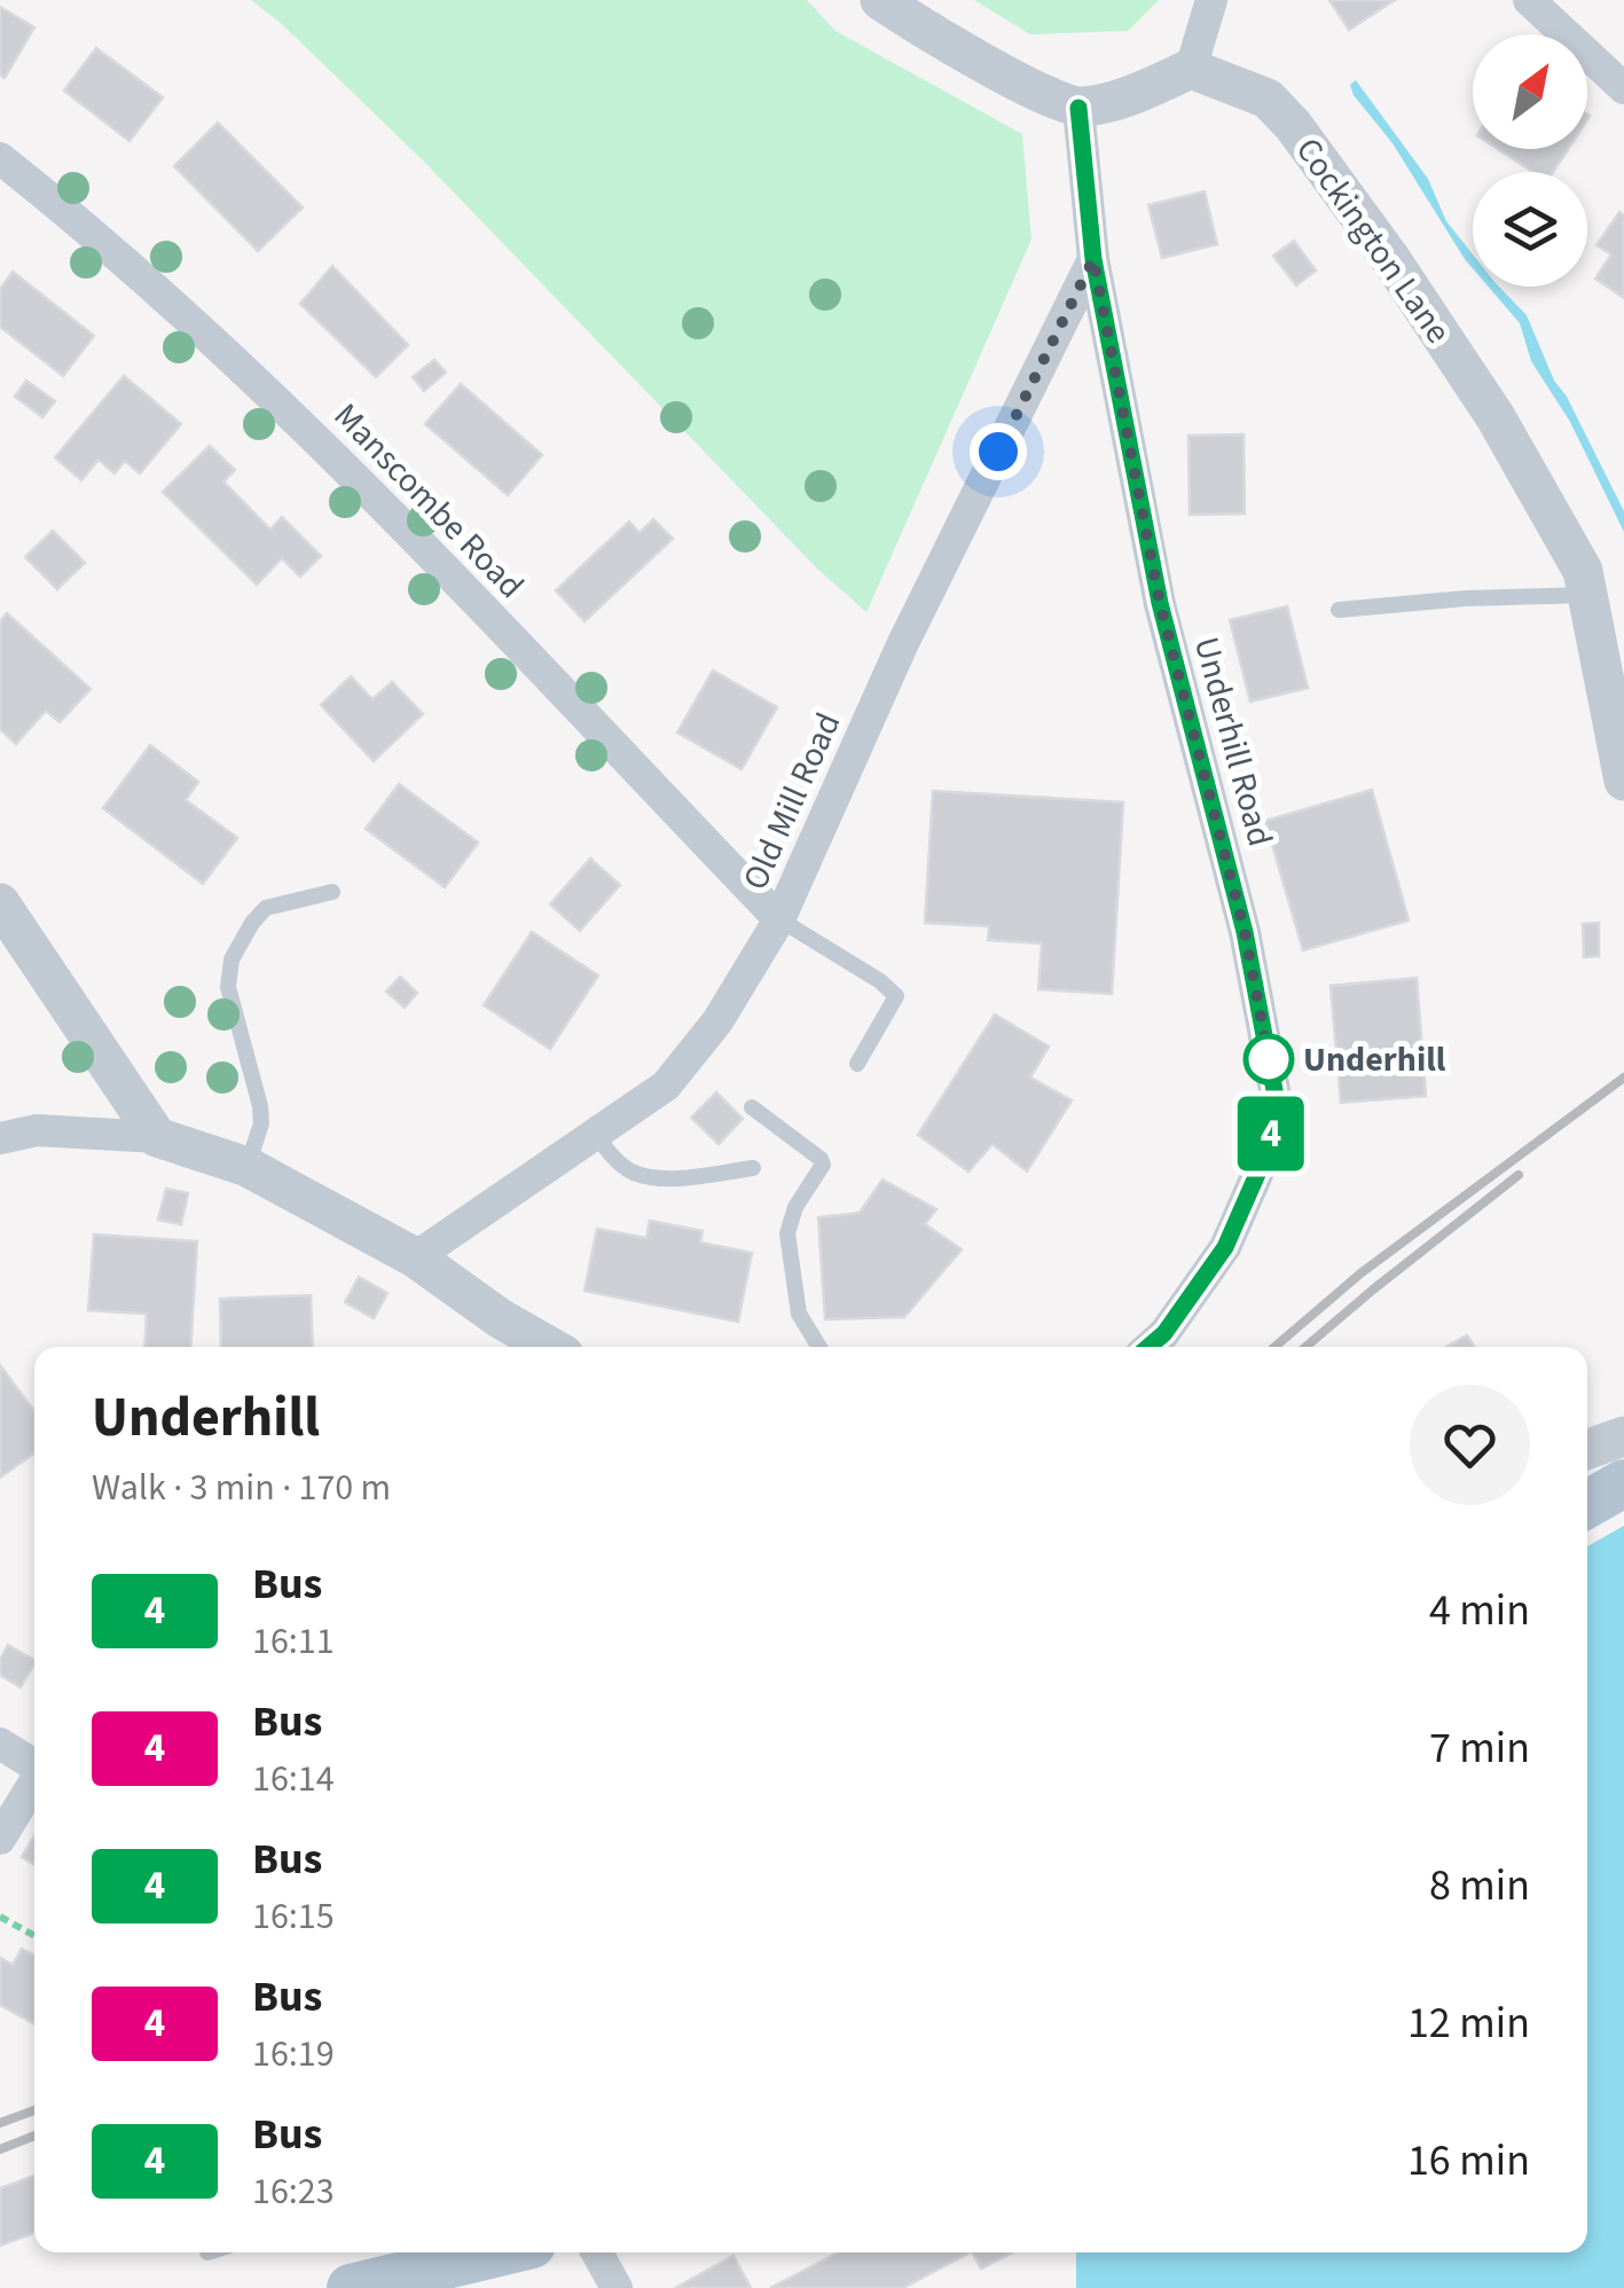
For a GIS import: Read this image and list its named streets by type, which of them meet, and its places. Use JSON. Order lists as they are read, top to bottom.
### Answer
{
  "streets": {
    "street": [
      "Cockington Lane",
      "Manscombe Road",
      "Underhill Road",
      "Old Mill Road"
    ]
  },
  "crossings": [
    ["Manscombe Road", "Old Mill Road"],
    ["Underhill Road", "Old Mill Road"]
  ],
  "places": ["Underhill"],
  "lines": ["bus line 4"],
  "north": "top right",
  "page": {
    "on_map": "4",
    "heading": ["Underhill", "Walk · 3 min · 170 m"],
    "list": [
      {
        "mark": "4",
        "name": "Bus",
        "note": "16:11",
        "value": "4 min"
      },
      {
        "mark": "4",
        "name": "Bus",
        "note": "16:14",
        "value": "7 min"
      },
      {
        "mark": "4",
        "name": "Bus",
        "note": "16:15",
        "value": "8 min"
      },
      {
        "mark": "4",
        "name": "Bus",
        "note": "16:19",
        "value": "12 min"
      },
      {
        "mark": "4",
        "name": "Bus",
        "note": "16:23",
        "value": "16 min"
      }
    ]
  }
}
